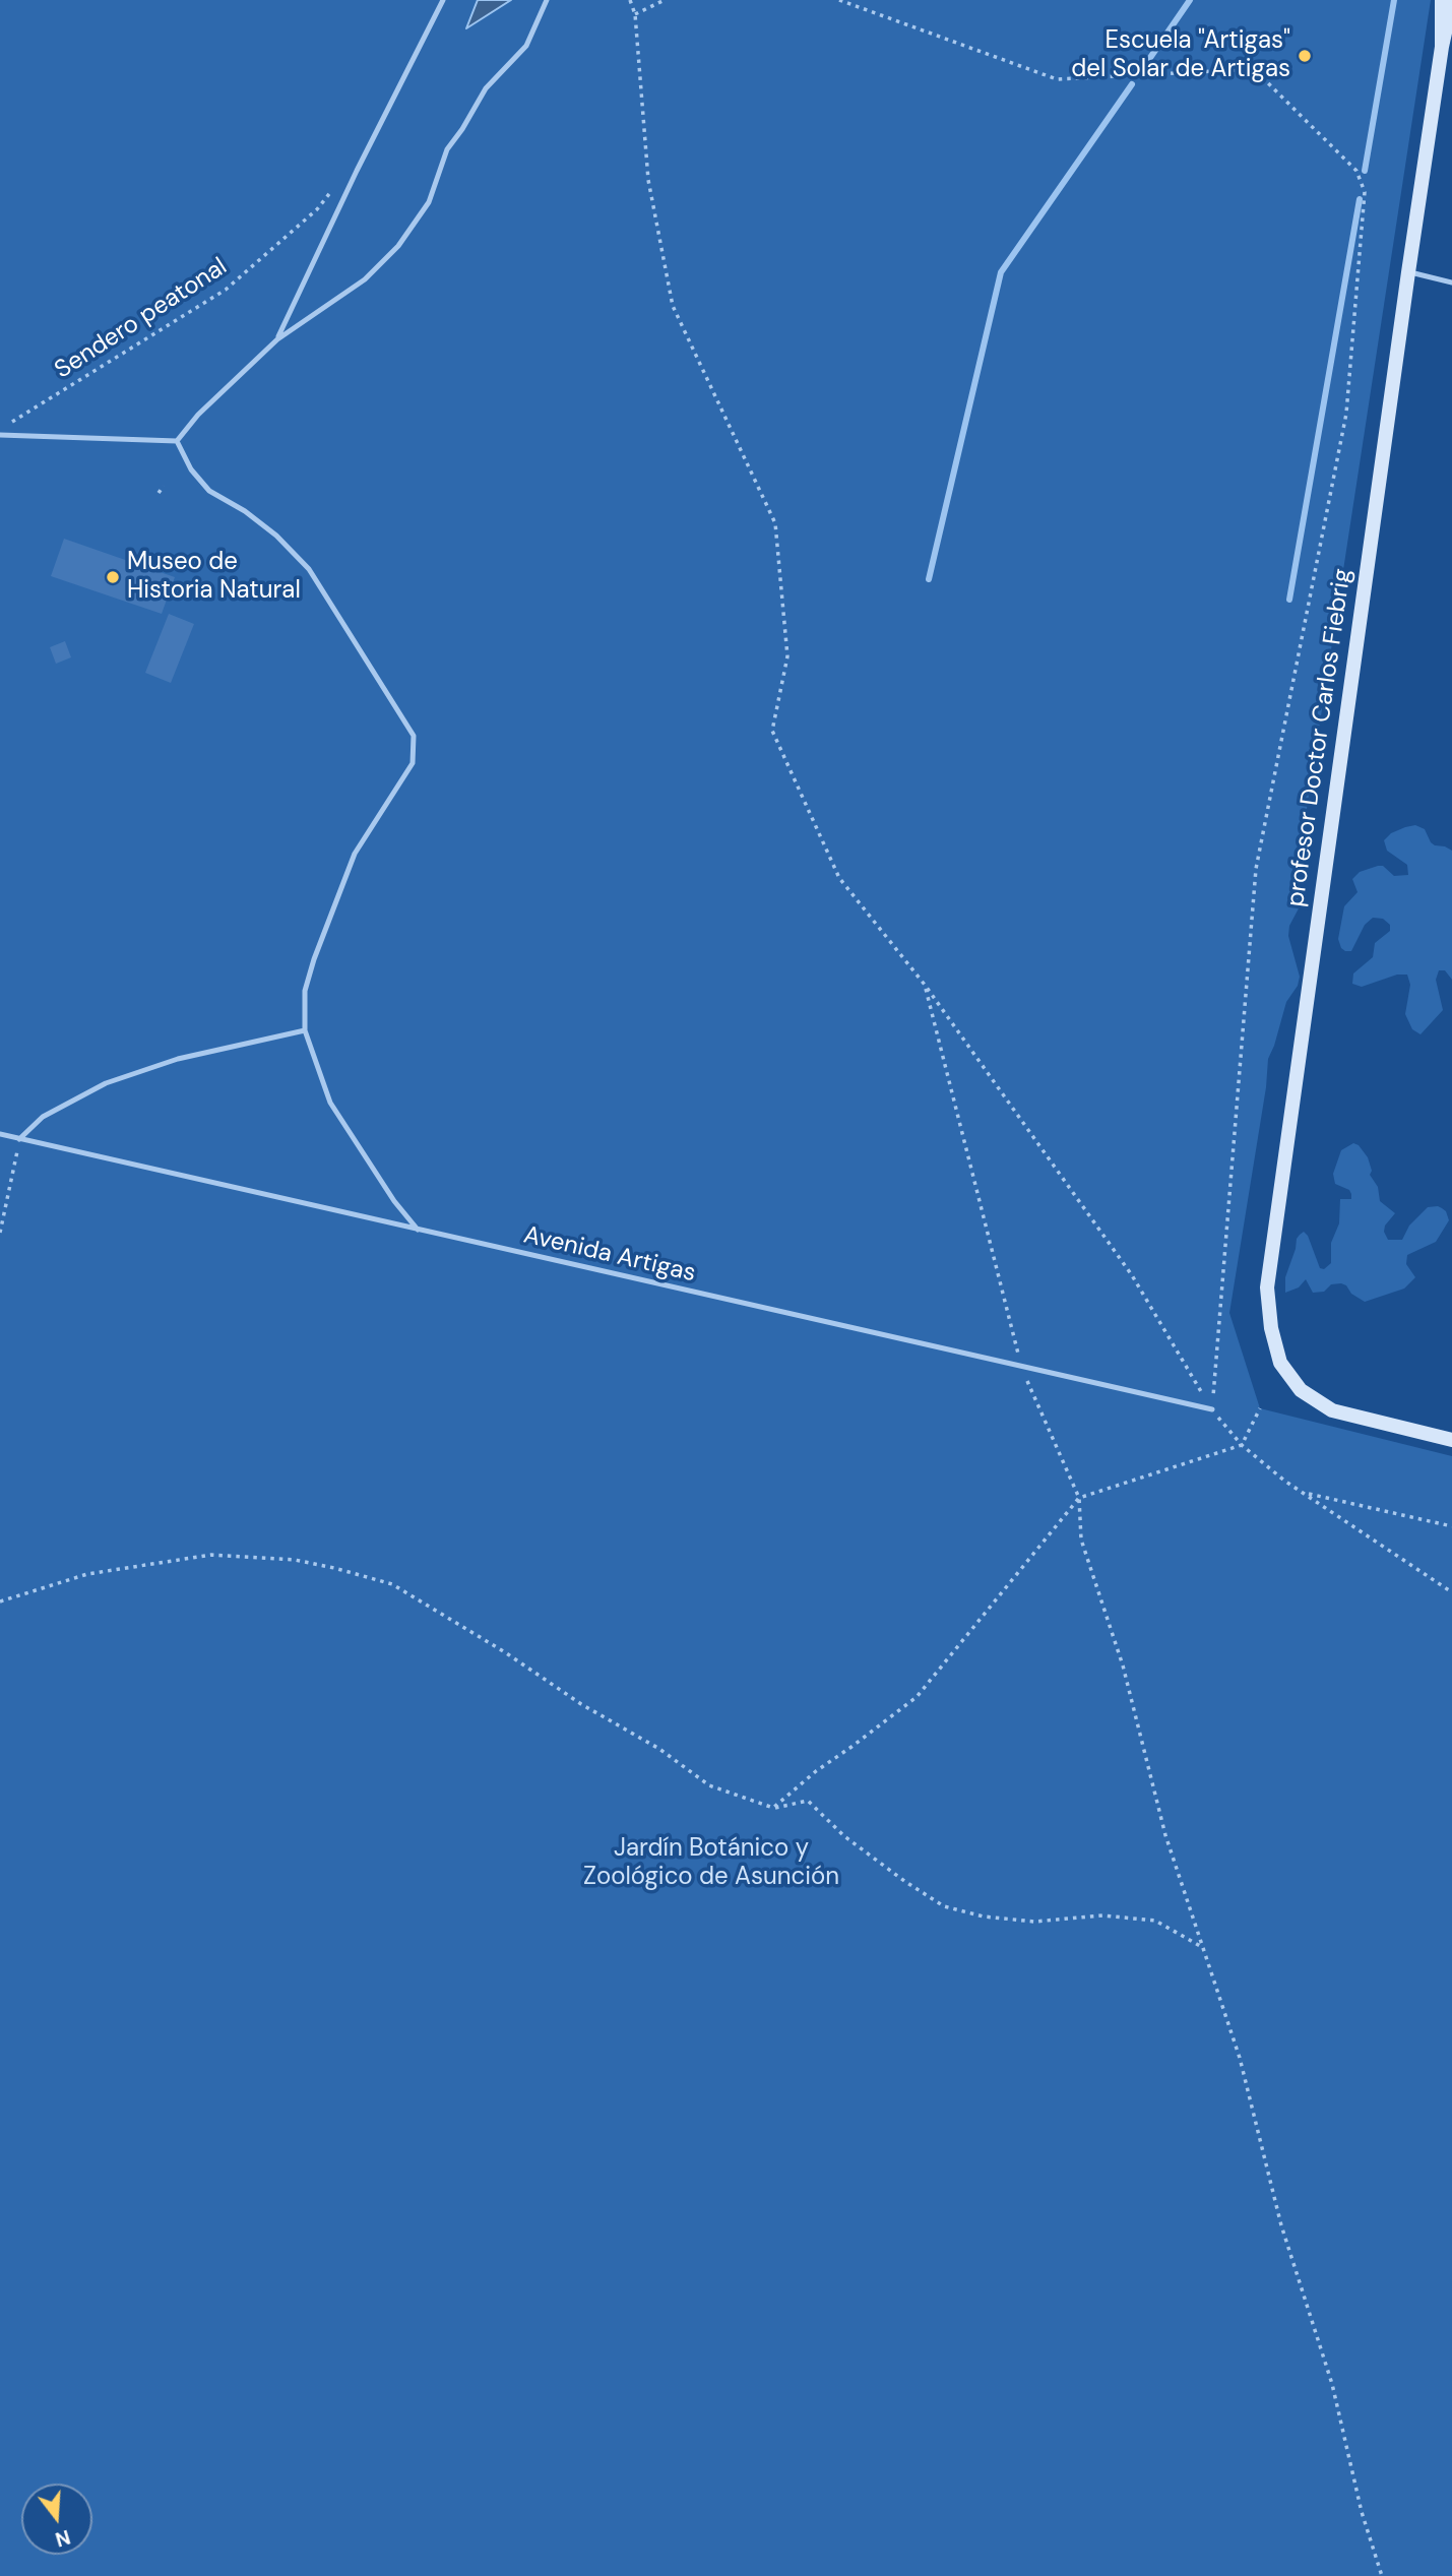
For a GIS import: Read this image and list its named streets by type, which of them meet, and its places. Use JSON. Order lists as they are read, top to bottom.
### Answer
{
  "streets": {
    "street": ["profesor Doctor Carlos Fiebrig"],
    "lane": ["Avenida Artigas"],
    "path": ["Sendero peatonal"]
  },
  "parks": ["Jardín Botánico y Zoológico de Asunción"],
  "places": ["Escuela \"Artigas\" del Solar de Artigas", "Museo de Historia Natural"],
  "north": "bottom"
}
